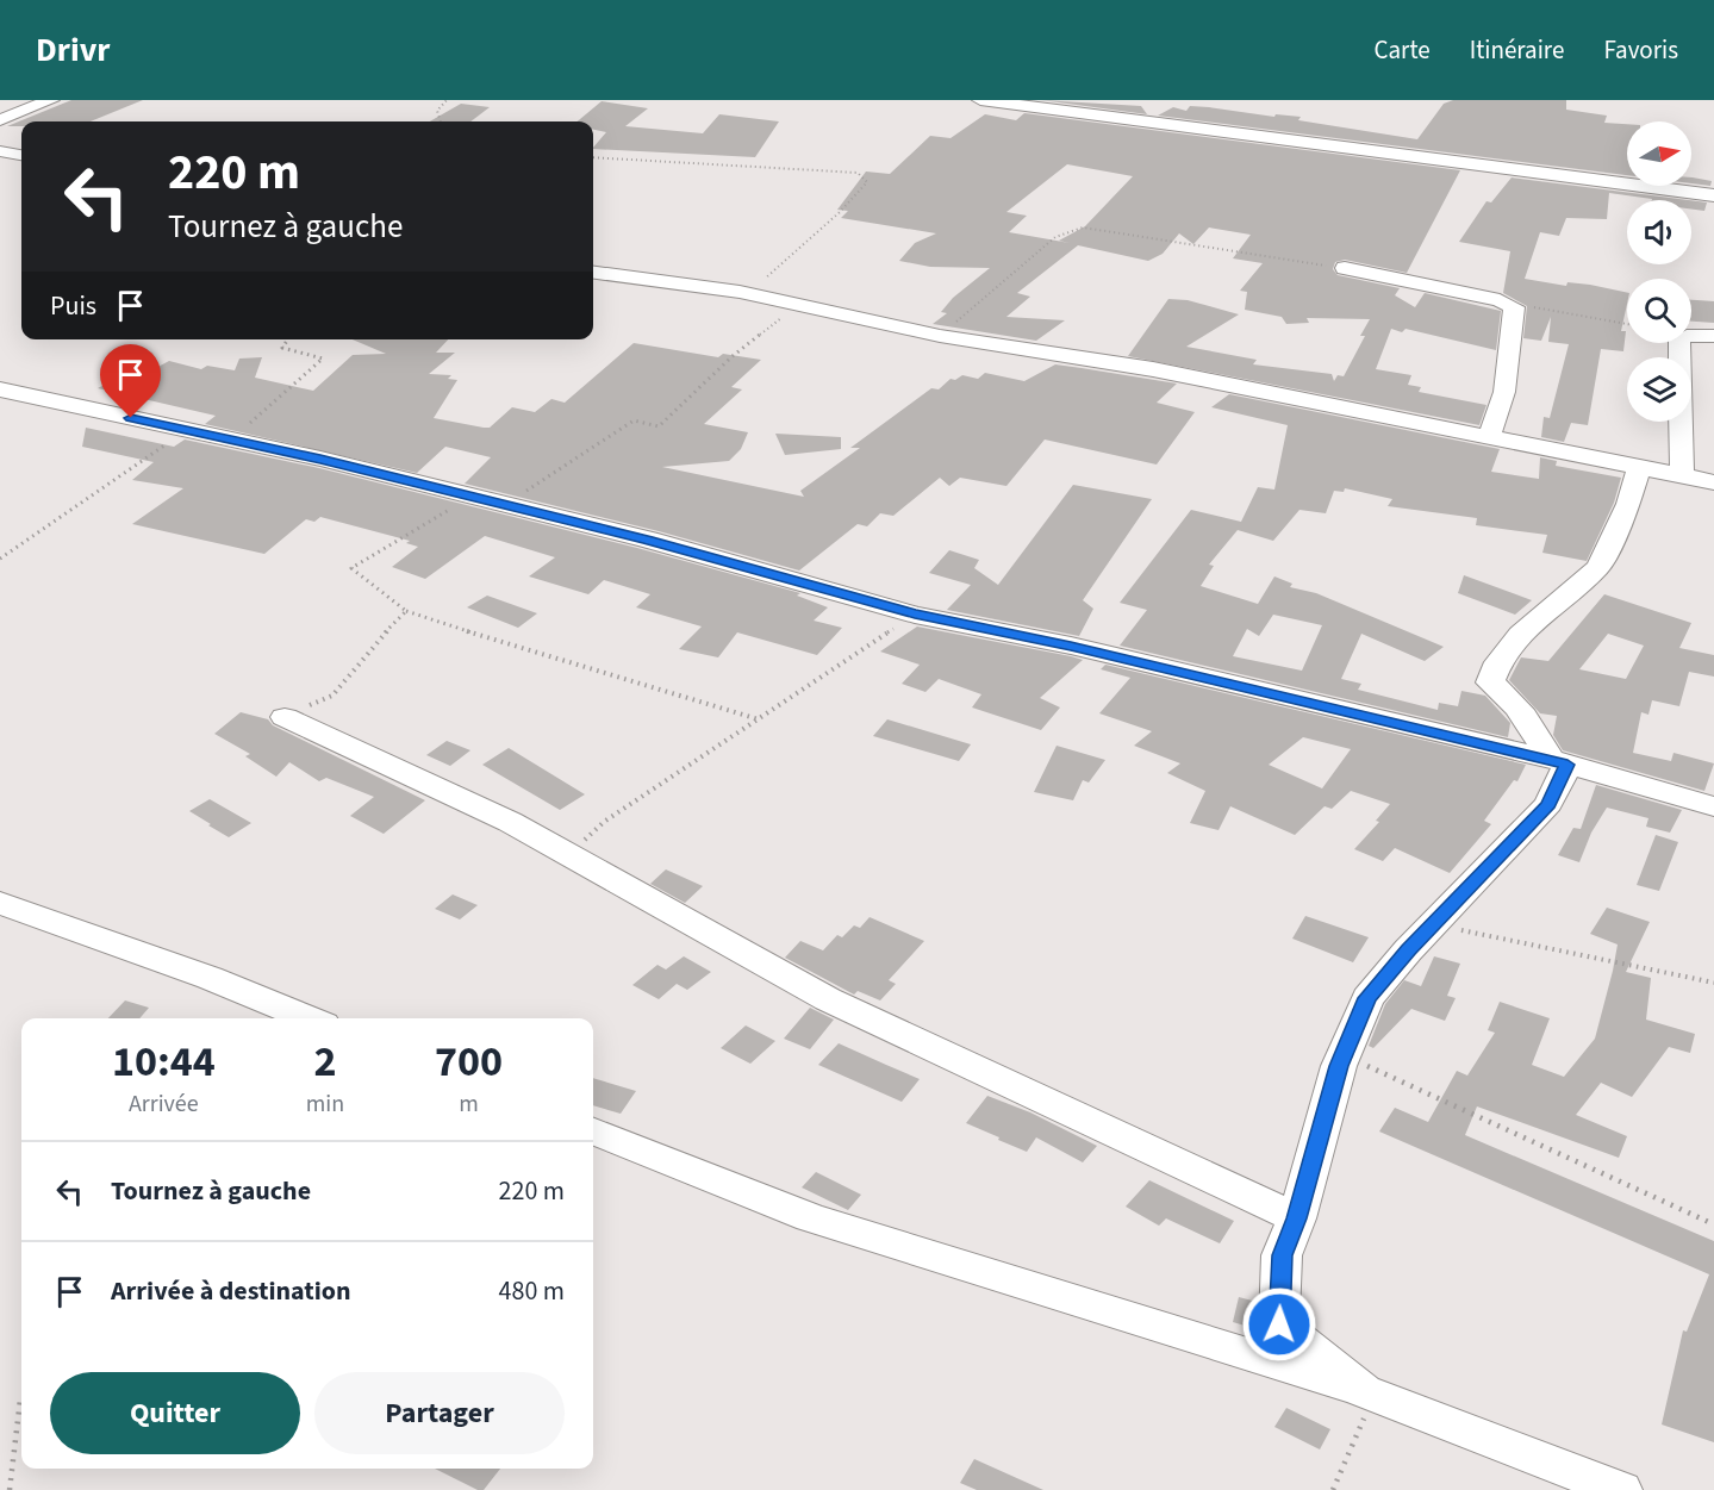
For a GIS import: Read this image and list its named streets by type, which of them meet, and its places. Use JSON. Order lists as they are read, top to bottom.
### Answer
{
  "north": "right",
  "page": {
    "header": "Drivr",
    "nav": ["Carte", "Itinéraire", "Favoris"],
    "turn": ["220 m", "Tournez à gauche"],
    "then": "Puis",
    "eta": [
      "10:44",
      "Arrivée",
      "2",
      "min",
      "700",
      "m"
    ],
    "list": [
      {
        "name": "Tournez à gauche",
        "value": "220 m"
      },
      {
        "name": "Arrivée à destination",
        "value": "480 m"
      }
    ],
    "buttons": ["Quitter", "Partager"]
  }
}
